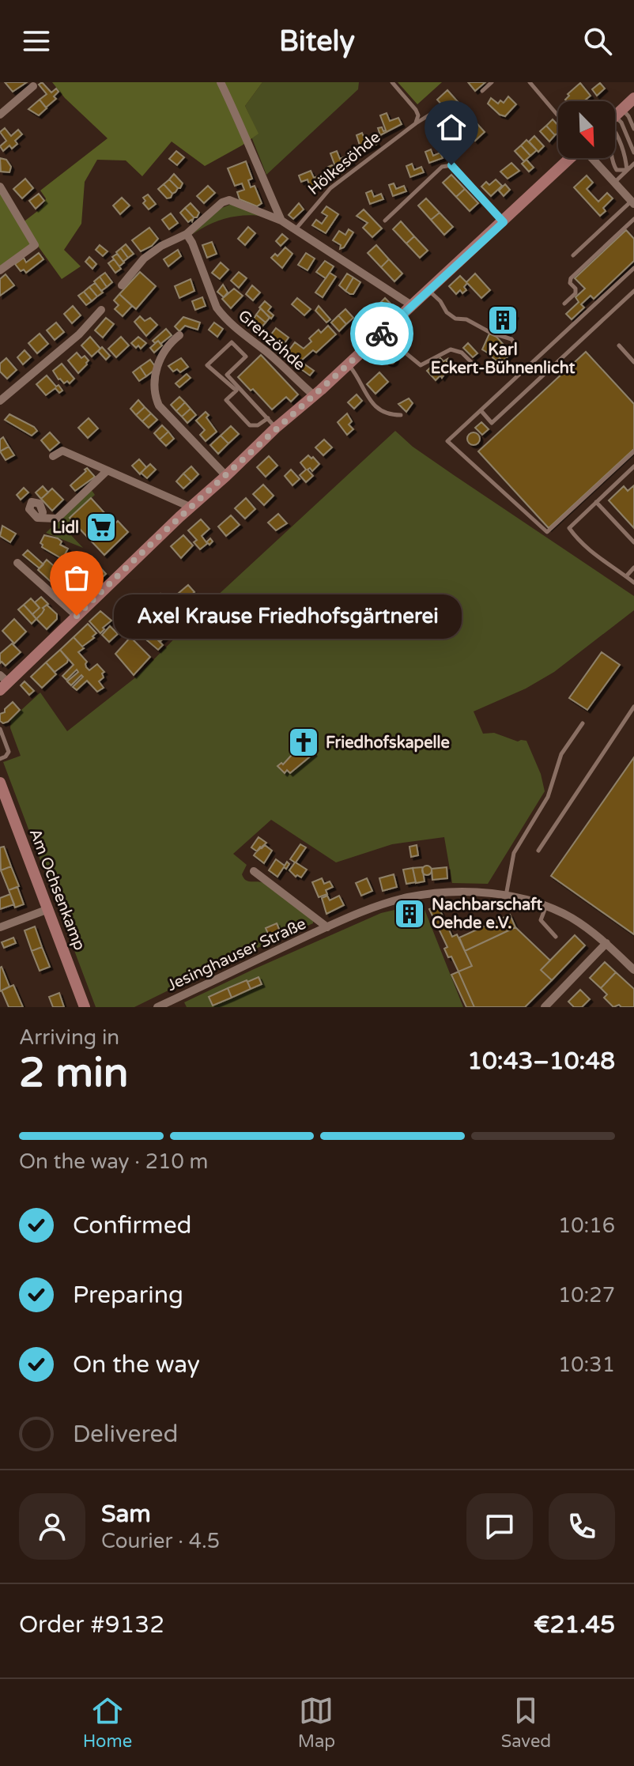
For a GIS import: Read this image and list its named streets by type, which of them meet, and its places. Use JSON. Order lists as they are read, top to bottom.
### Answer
{
  "streets": {
    "main road": ["Am Ochsenkamp"],
    "street": ["Grenzöhde", "Jesinghauser Straße"],
    "lane": ["Hölkesöhde"]
  },
  "places": {
    "building": ["Karl Eckert-Bühnenlicht", "Nachbarschaft Oehde e.V."],
    "supermarket": ["Lidl"],
    "other": ["Axel Krause Friedhofsgärtnerei"],
    "church": ["Friedhofskapelle"]
  },
  "north": "bottom right",
  "page": {
    "header": "Bitely",
    "bubble": "Axel Krause Friedhofsgärtnerei",
    "heading": ["2 min", "Arriving in", "10:43–10:48"],
    "panel": [
      "Sam",
      "Courier · 4.5",
      "Order #9132",
      "€21.45"
    ],
    "bar": "On the way · 210 m",
    "list": [
      ["Confirmed", "10:16"],
      ["Preparing", "10:27"],
      ["On the way", "10:31"],
      "Delivered"
    ],
    "tabs": ["Home", "Map", "Saved"]
  }
}
